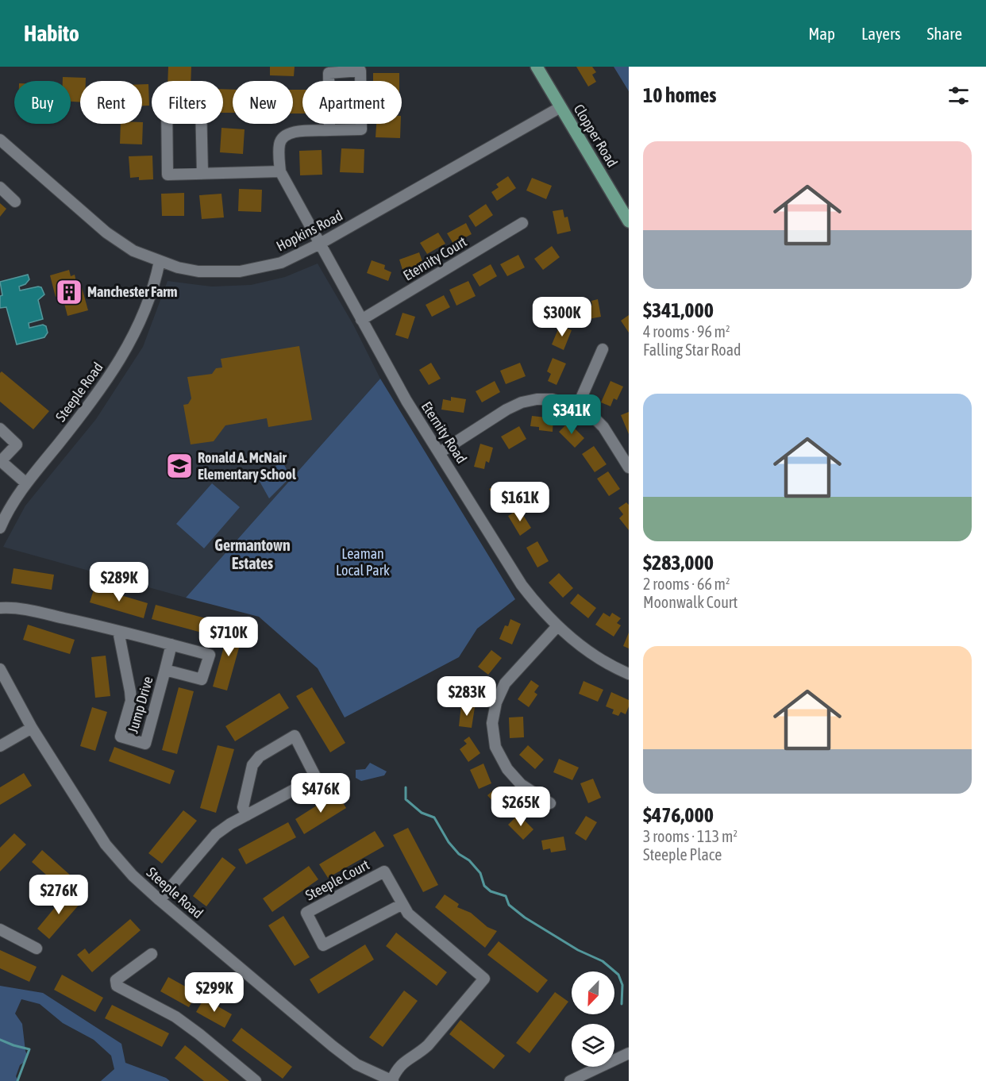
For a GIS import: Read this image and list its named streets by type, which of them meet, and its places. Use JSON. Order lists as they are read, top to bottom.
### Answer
{
  "streets": {
    "main road": ["Clopper Road"],
    "street": [
      "Hopkins Road",
      "Eternity Court",
      "Steeple Road",
      "Eternity Road",
      "Jump Drive",
      "Steeple Court"
    ]
  },
  "crossings": [
    ["Clopper Road", "Hopkins Road"],
    ["Hopkins Road", "Steeple Road"],
    ["Hopkins Road", "Eternity Road"],
    ["Eternity Court", "Eternity Road"],
    ["Steeple Road", "Steeple Court"]
  ],
  "districts": ["Germantown Estates"],
  "parks": ["Leaman Local Park"],
  "places": {
    "building": ["Manchester Farm"],
    "school or university": ["Ronald A. McNair Elementary School"]
  },
  "north": "bottom left",
  "page": {
    "header": "Habito",
    "nav": ["Map", "Layers", "Share"],
    "heading": "10 homes",
    "chip": [
      "Buy",
      "Rent",
      "Filters",
      "New",
      "Apartment"
    ],
    "list": [
      {
        "name": "$341,000",
        "note": "4 rooms · 96 m² · Falling Star Road"
      },
      {
        "name": "$283,000",
        "note": "2 rooms · 66 m² · Moonwalk Court"
      },
      {
        "name": "$476,000",
        "note": "3 rooms · 113 m² · Steeple Place"
      }
    ],
    "price": [
      "$300K",
      "$341K",
      "$161K",
      "$289K",
      "$710K",
      "$283K",
      "$476K",
      "$265K",
      "$276K",
      "$299K"
    ]
  }
}
